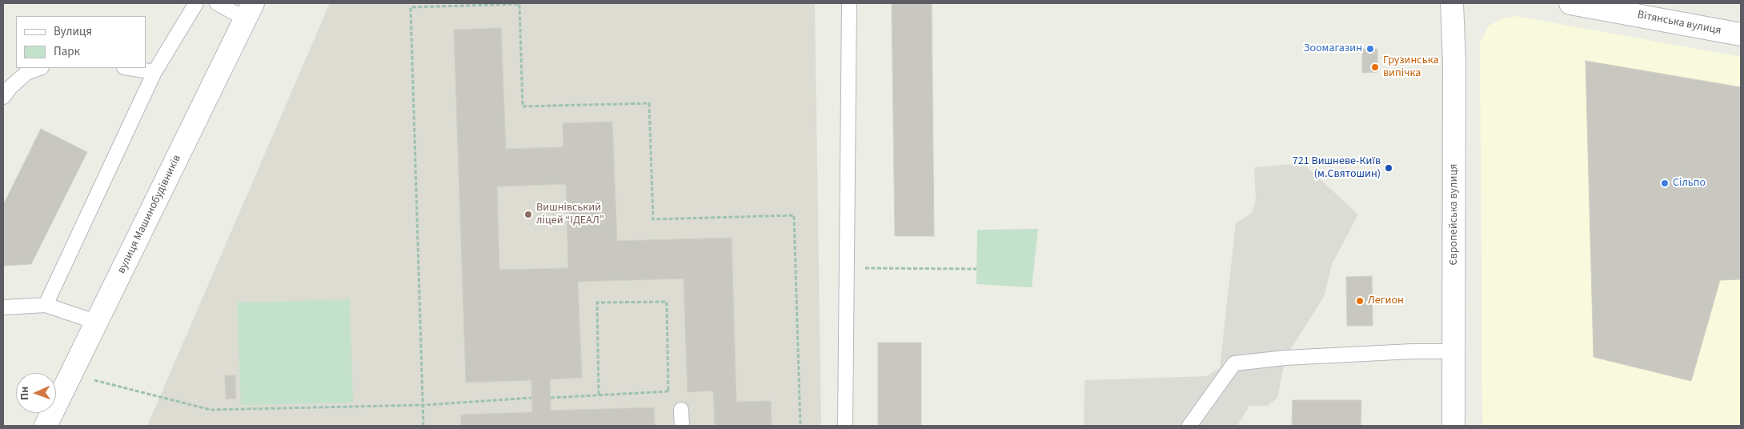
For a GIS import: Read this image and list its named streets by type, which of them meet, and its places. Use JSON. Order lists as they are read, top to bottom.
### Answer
{
  "streets": {
    "street": ["Вітянська вулиця", "вулиця Машинобудівників", "Європейська вулиця"]
  },
  "places": [
    "Зоомагазин",
    "Грузинська випічка",
    "721 Вишневе-Київ (м.Святошин)",
    "Сільпо",
    "Вишнівський ліцей “ІДЕАЛ”",
    "Легион"
  ],
  "legend": ["Вулиця", "Парк"],
  "north": "left"
}
